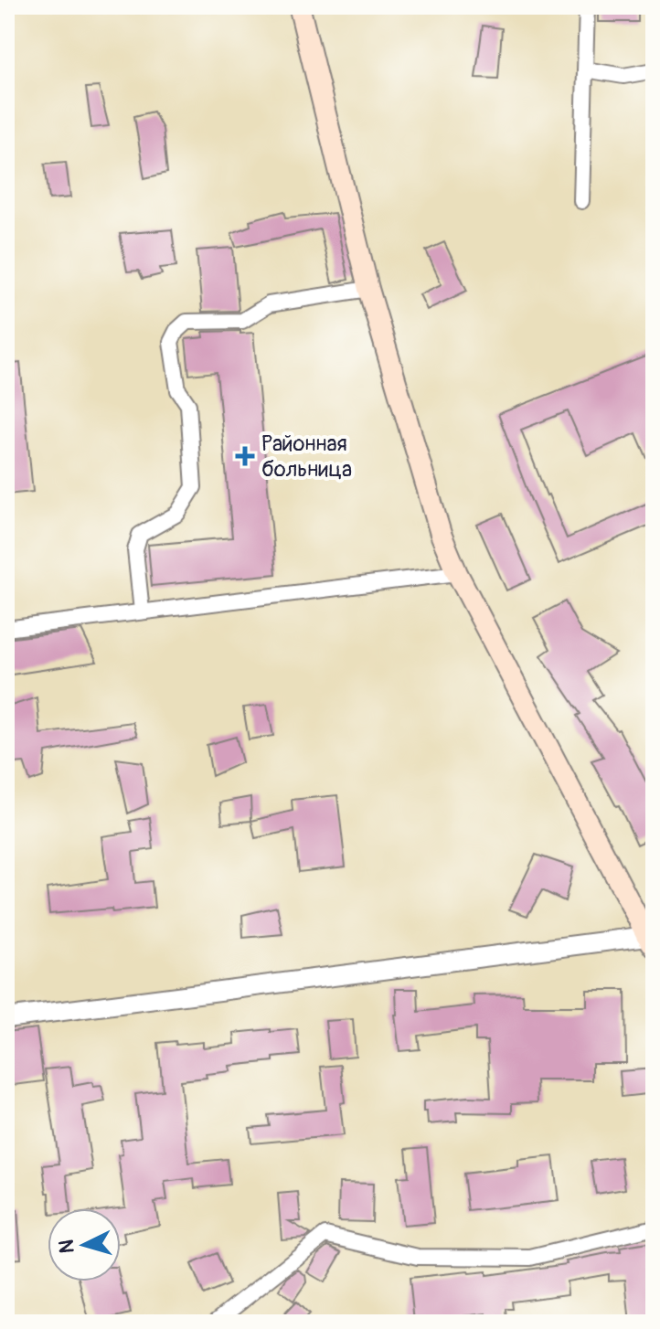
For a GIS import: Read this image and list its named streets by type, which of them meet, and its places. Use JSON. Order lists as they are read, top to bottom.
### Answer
{
  "places": {
    "health": ["Районная больница"]
  },
  "north": "left"
}
